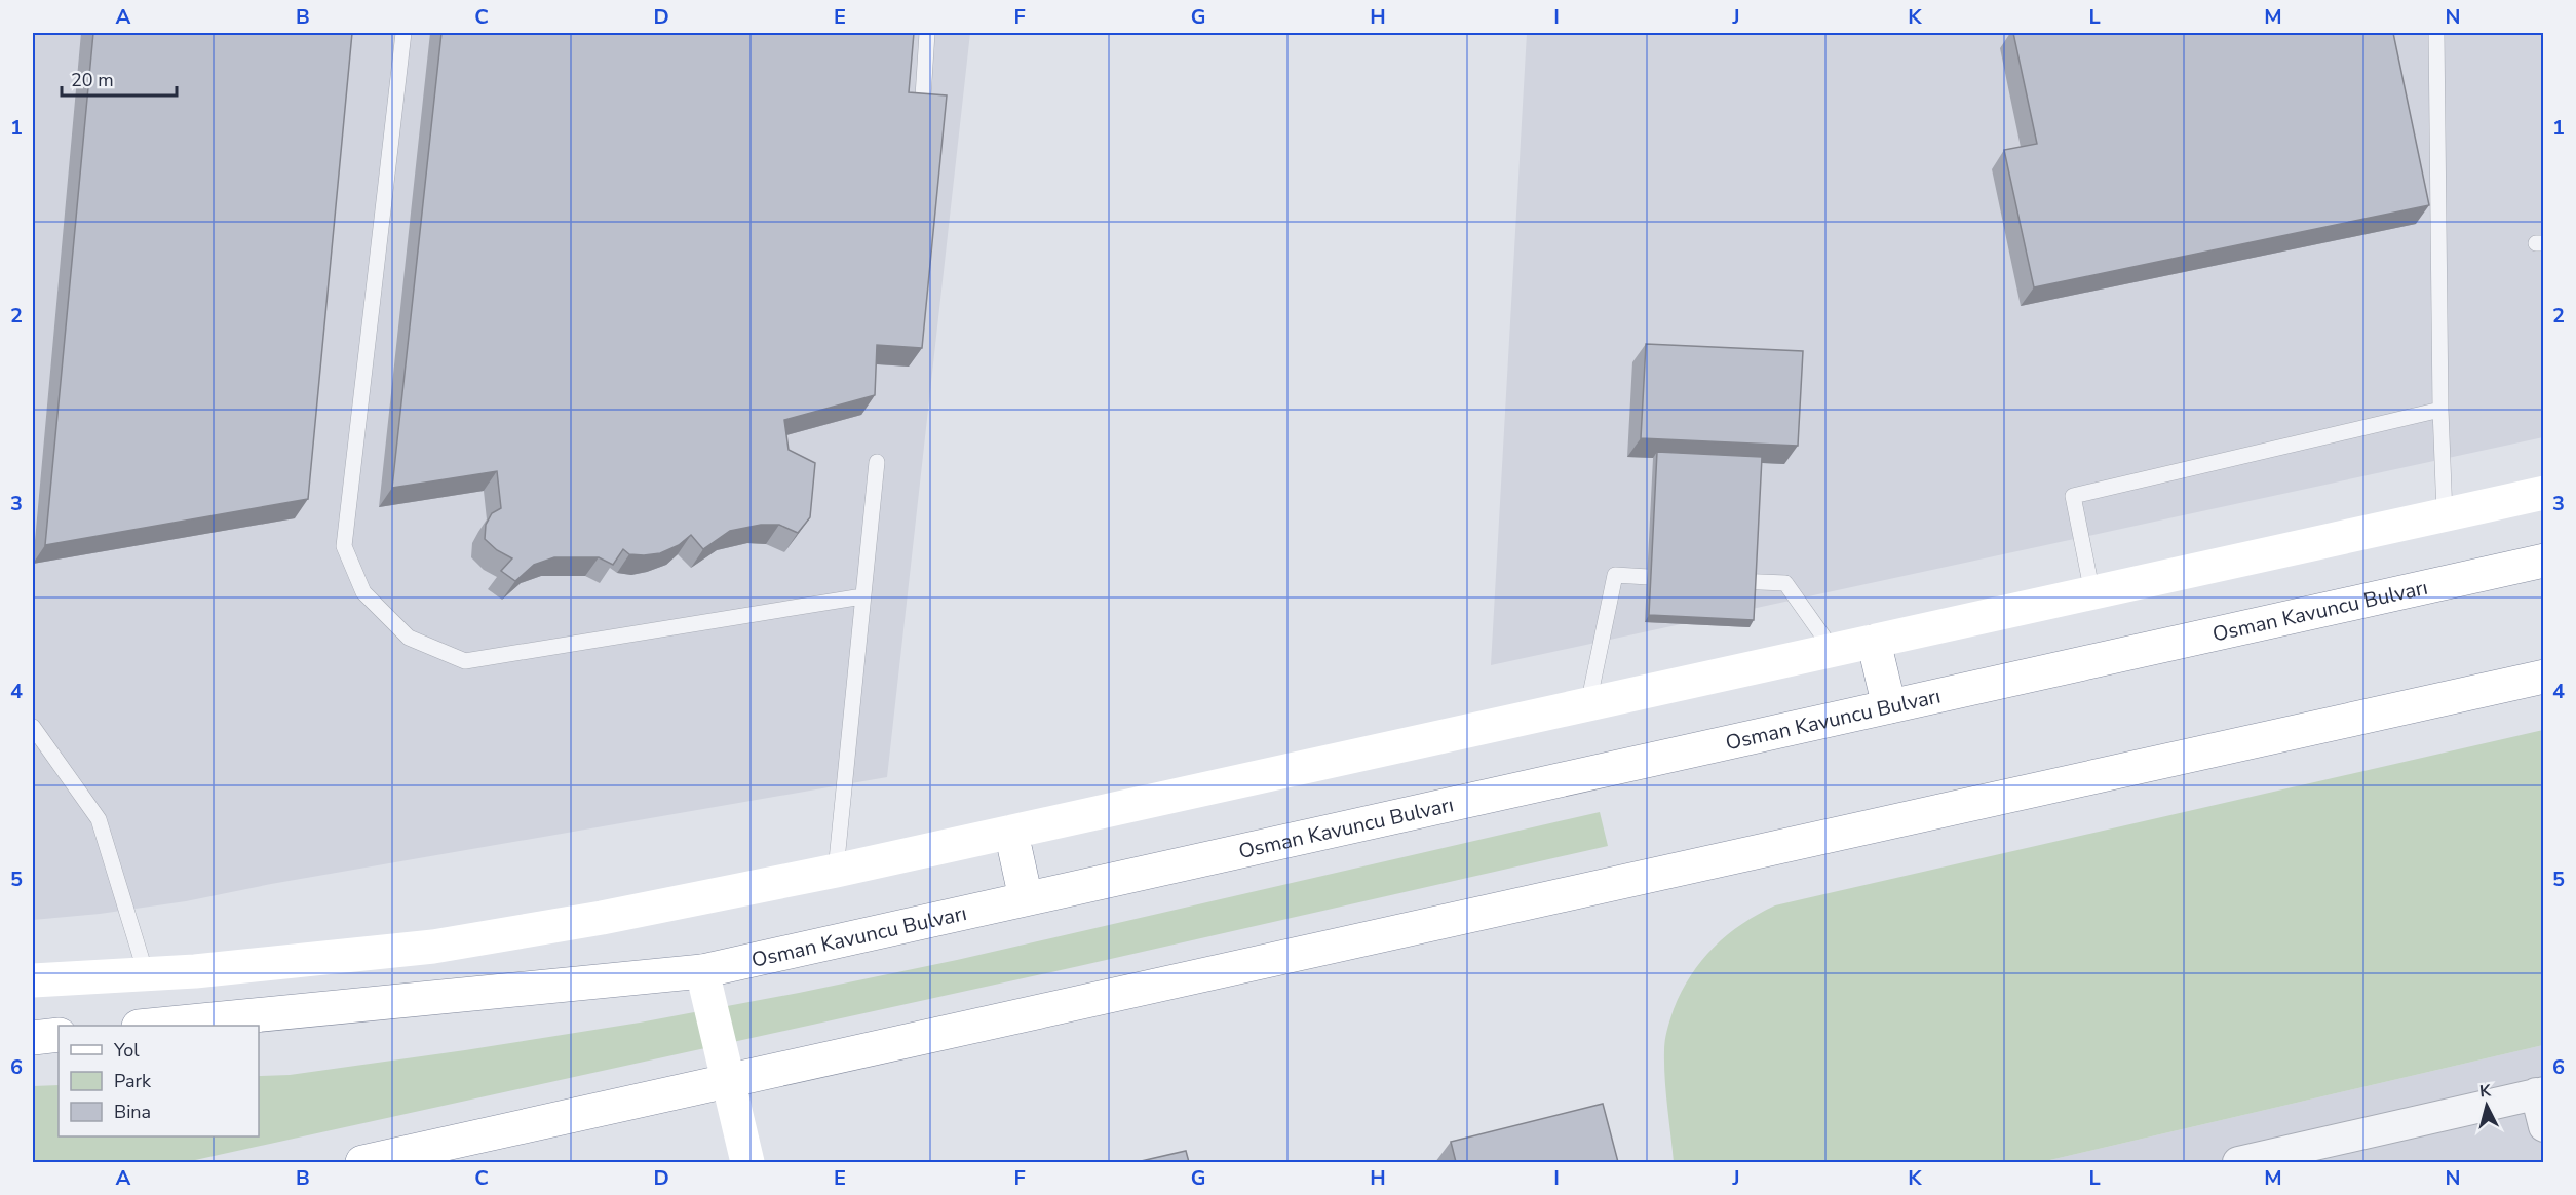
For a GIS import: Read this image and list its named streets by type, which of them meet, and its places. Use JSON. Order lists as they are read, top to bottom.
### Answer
{
  "streets": {
    "main road": ["Osman Kavuncu Bulvarı"]
  },
  "legend": ["Yol", "Park", "Bina"],
  "scale_bar": "20 m",
  "north": "top",
  "grid": {
    "columns": [
      "A",
      "B",
      "C",
      "D",
      "E",
      "F",
      "G",
      "H",
      "I",
      "J",
      "K",
      "L",
      "M",
      "N"
    ],
    "rows": [
      "1",
      "2",
      "3",
      "4",
      "5",
      "6"
    ]
  }
}
